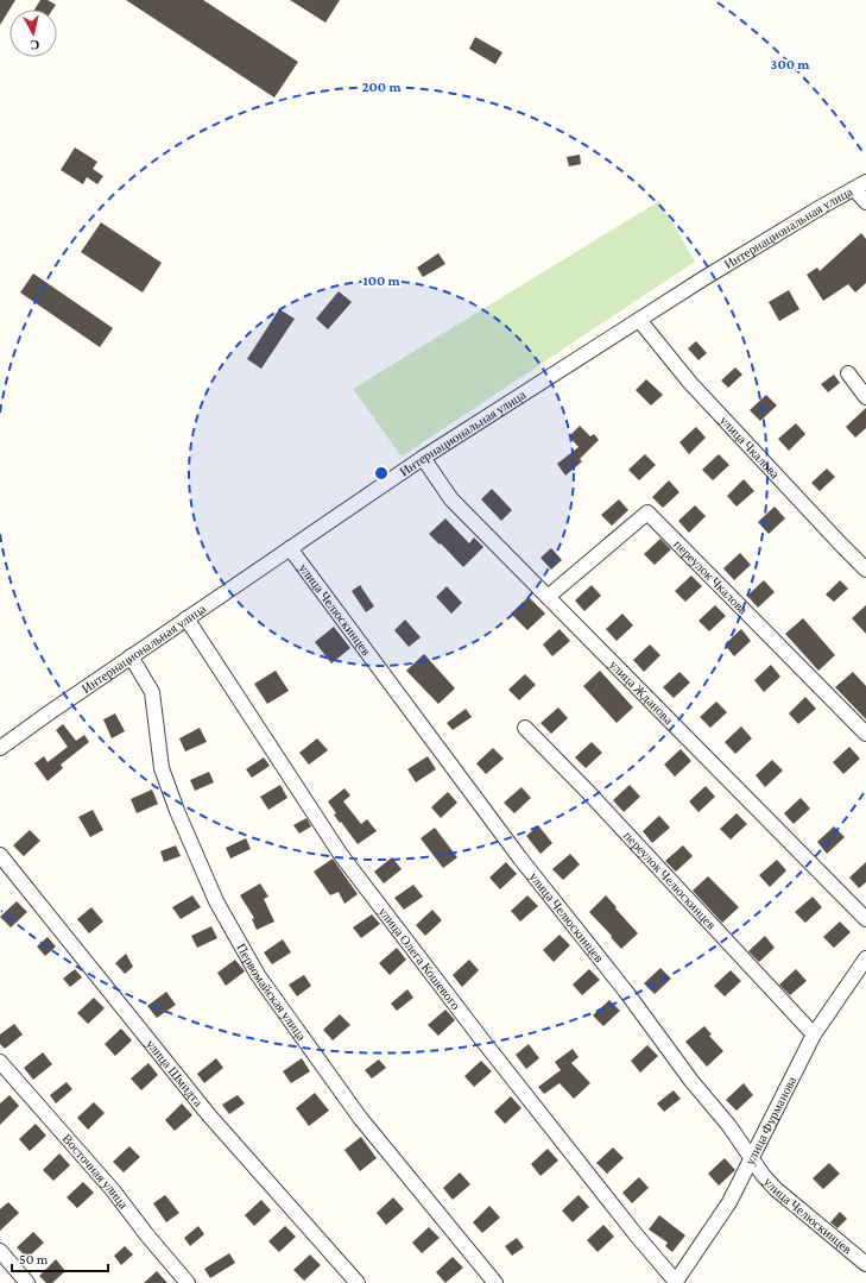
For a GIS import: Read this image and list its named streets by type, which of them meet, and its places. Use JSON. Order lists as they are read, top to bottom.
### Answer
{
  "streets": {
    "street": [
      "Интернациональная улица",
      "улица Чкалова",
      "переулок Чкалова",
      "улица Челюскинцев",
      "улица Жданова",
      "переулок Челюскинцев",
      "улица Олега Кошевого",
      "Первомайская улица",
      "улица Шмидта",
      "улица Фурманова",
      "Восточная улица"
    ]
  },
  "crossings": [
    ["Интернациональная улица", "улица Чкалова"],
    ["Интернациональная улица", "улица Челюскинцев"],
    ["Интернациональная улица", "улица Жданова"],
    ["Интернациональная улица", "улица Олега Кошевого"],
    ["Интернациональная улица", "Первомайская улица"],
    ["переулок Чкалова", "улица Жданова"],
    ["улица Челюскинцев", "улица Фурманова"],
    ["переулок Челюскинцев", "улица Фурманова"],
    ["улица Олега Кошевого", "улица Фурманова"]
  ],
  "scale_bar": "50 m",
  "north": "bottom",
  "rings": ["300 m", "200 m", "100 m"]
}
